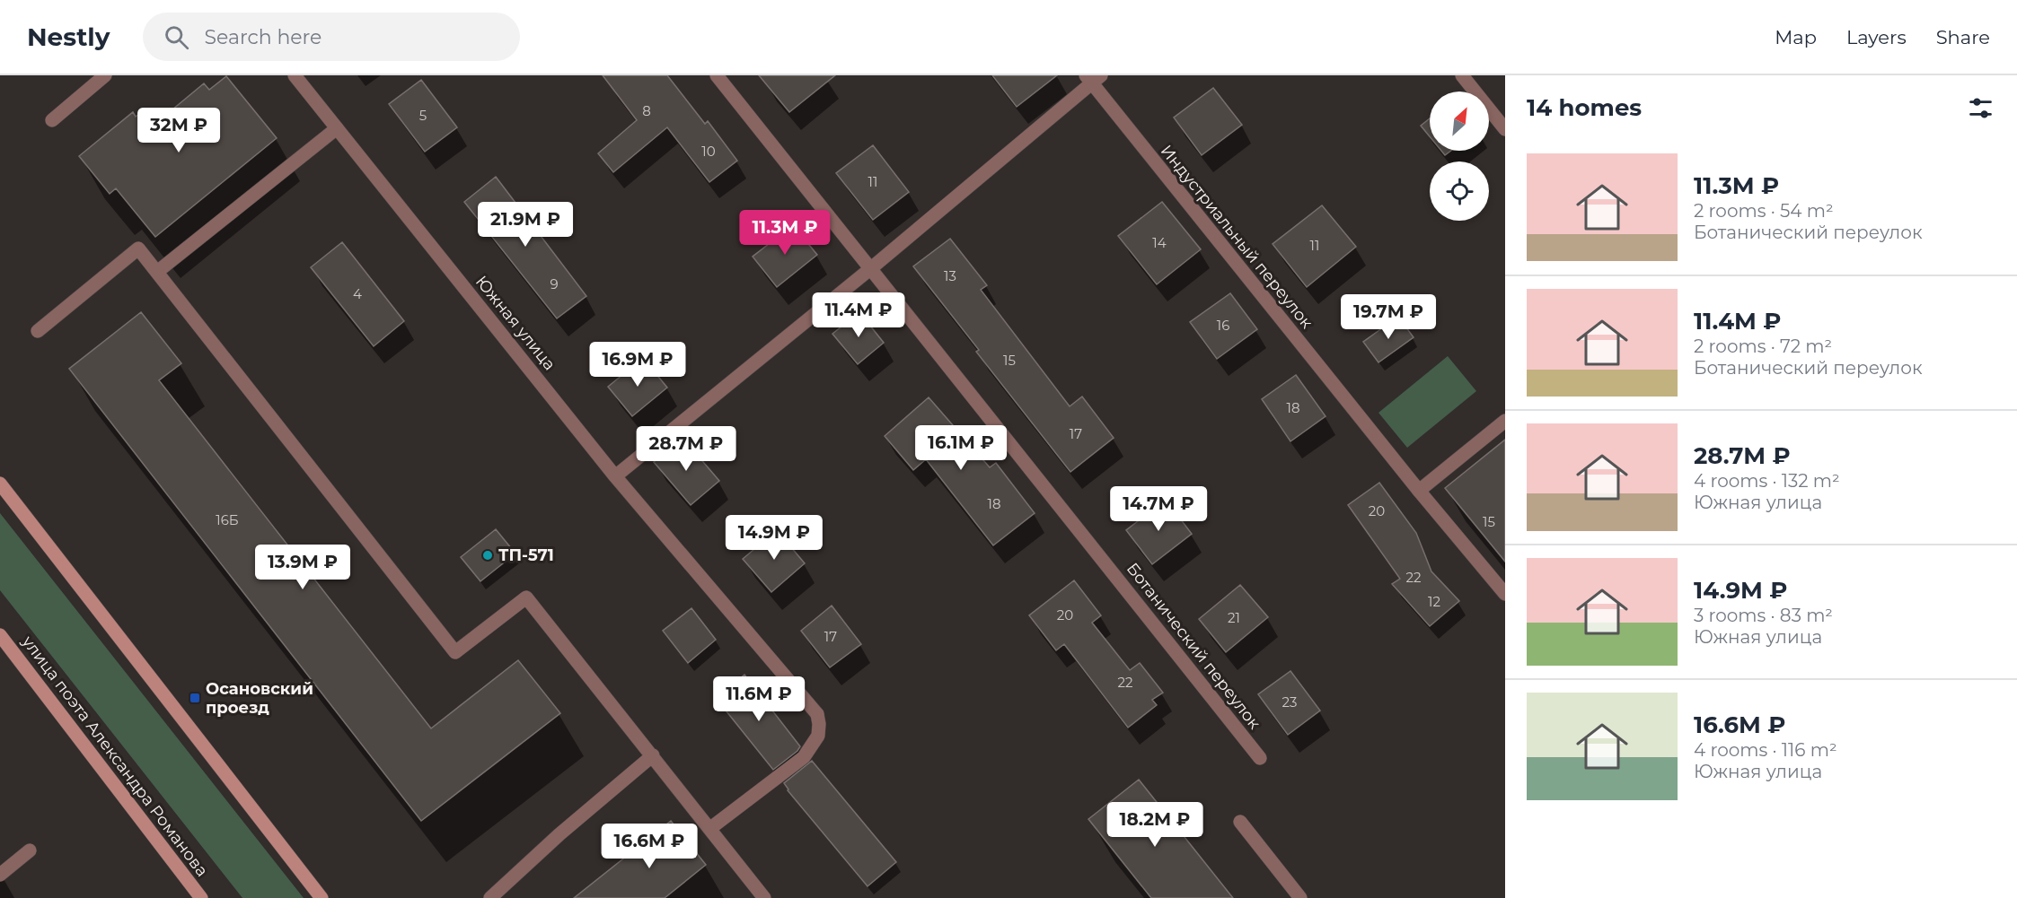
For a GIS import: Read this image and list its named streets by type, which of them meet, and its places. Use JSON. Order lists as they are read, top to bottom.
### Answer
{
  "streets": {
    "main road": ["улица поэта Александра Романова"],
    "street": ["Индустриальный переулок", "Южная улица", "Ботанический переулок"]
  },
  "places": {
    "other": ["ТП-571"],
    "transit": ["Осановский проезд"]
  },
  "house_numbers": [
    "8",
    "5",
    "10",
    "11",
    "14",
    "11",
    "13",
    "9",
    "4",
    "16",
    "15",
    "18",
    "17",
    "18",
    "20",
    "16Б",
    "15",
    "22",
    "12",
    "20",
    "21",
    "17",
    "22",
    "23"
  ],
  "north": "top right",
  "page": {
    "header": "Nestly",
    "search": "Search here",
    "nav": ["Map", "Layers", "Share"],
    "heading": "14 homes",
    "price": [
      "32M ₽",
      "21.9M ₽",
      "11.3M ₽",
      "11.4M ₽",
      "19.7M ₽",
      "16.9M ₽",
      "16.1M ₽",
      "28.7M ₽",
      "14.7M ₽",
      "14.9M ₽",
      "13.9M ₽",
      "11.6M ₽",
      "18.2M ₽",
      "16.6M ₽"
    ],
    "list": [
      {
        "name": "11.3M ₽",
        "note": "2 rooms · 54 m² · Ботанический переулок"
      },
      {
        "name": "11.4M ₽",
        "note": "2 rooms · 72 m² · Ботанический переулок"
      },
      {
        "name": "28.7M ₽",
        "note": "4 rooms · 132 m² · Южная улица"
      },
      {
        "name": "14.9M ₽",
        "note": "3 rooms · 83 m² · Южная улица"
      },
      {
        "name": "16.6M ₽",
        "note": "4 rooms · 116 m² · Южная улица"
      }
    ]
  }
}
